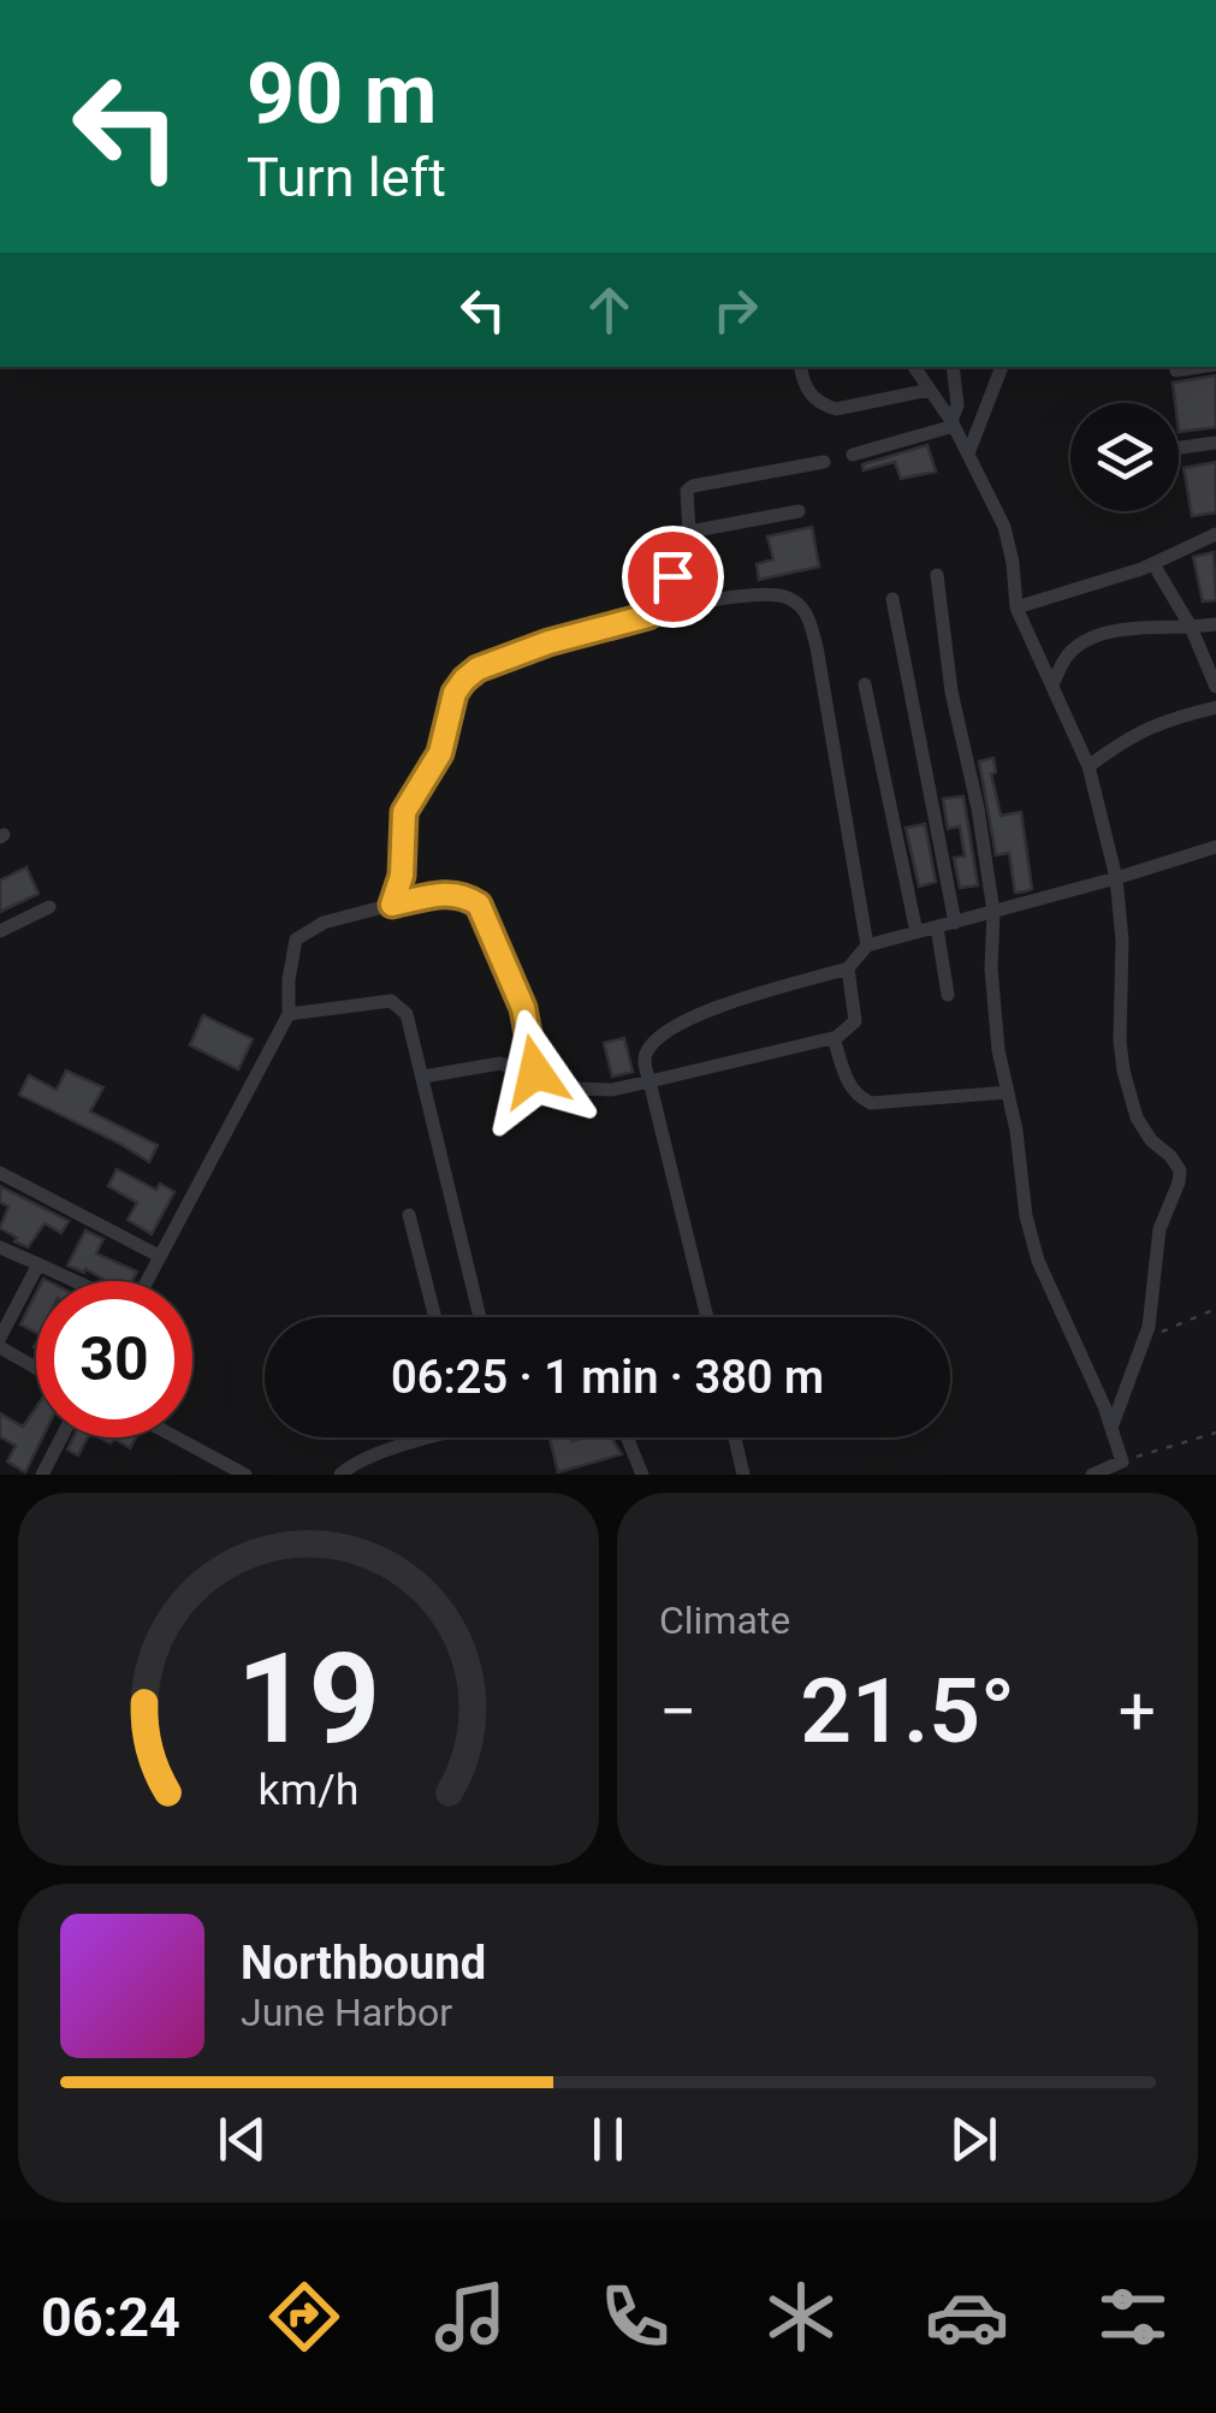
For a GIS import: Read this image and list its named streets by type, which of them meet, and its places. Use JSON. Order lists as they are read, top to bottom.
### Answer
{
  "page": {
    "turn": ["90 m", "Turn left"],
    "limit": "30",
    "trip": "06:25 · 1 min · 380 m",
    "tile": "Climate",
    "heat": ["−", "21.5°", "+"],
    "song": ["Northbound", "June Harbor"],
    "tabs": "06:24",
    "gauge": ["19", "km/h"]
  }
}
